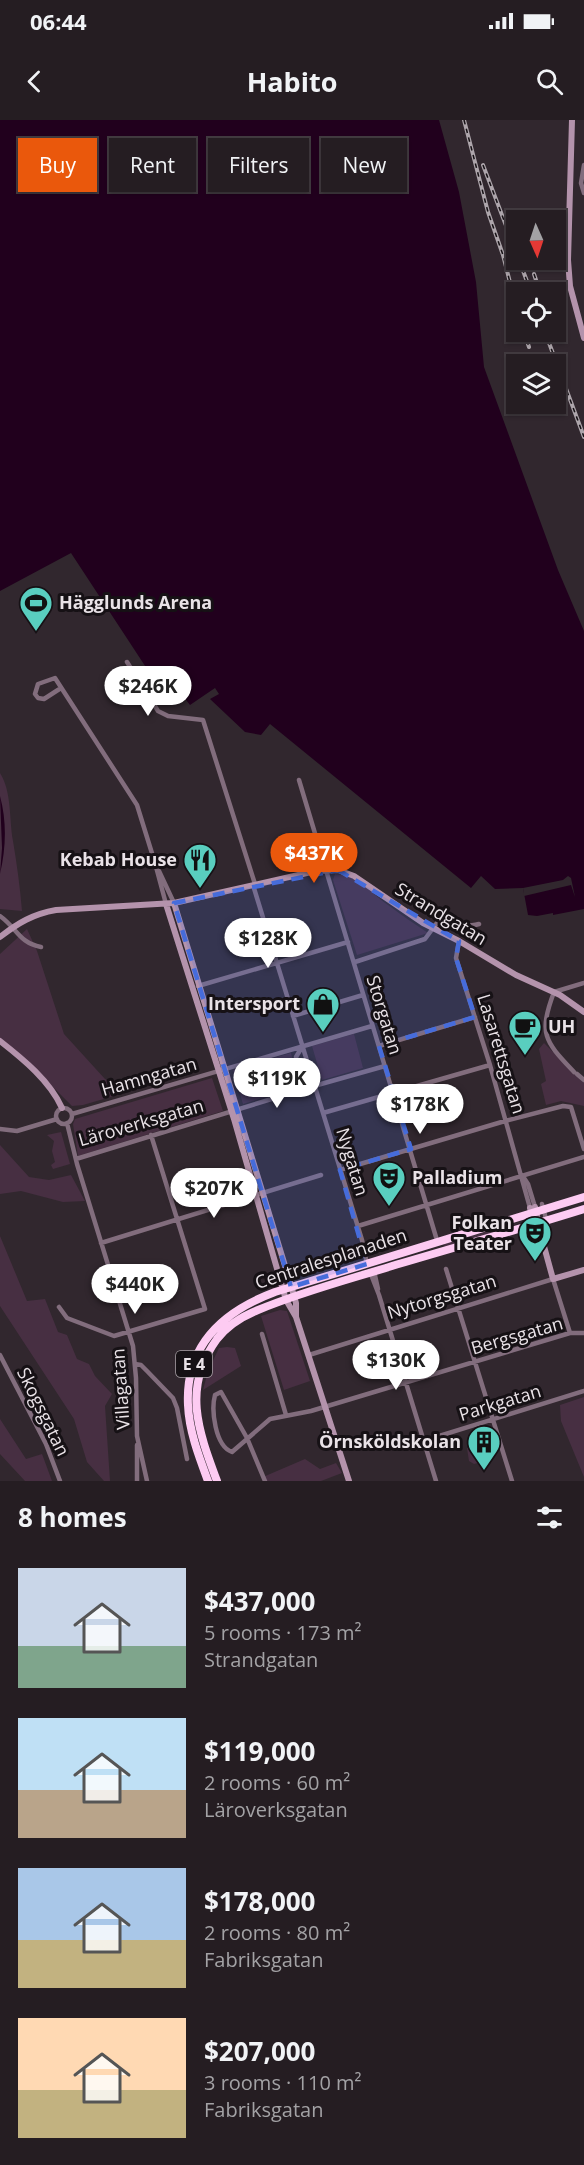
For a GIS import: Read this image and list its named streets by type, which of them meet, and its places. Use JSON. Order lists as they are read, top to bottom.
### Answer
{
  "streets": {
    "highway": ["Centralesplanaden", "E 4"],
    "main road": ["Strandgatan", "Lasarettsgatan", "Nytorgsgatan"],
    "street": [
      "Storgatan",
      "Hamngatan",
      "Läroverksgatan",
      "Nygatan",
      "Bergsgatan",
      "Villagatan",
      "Parkgatan",
      "Skogsgatan"
    ]
  },
  "crossings": [
    ["Strandgatan", "Storgatan"],
    ["Strandgatan", "Lasarettsgatan"],
    ["Strandgatan", "Nygatan"],
    ["Storgatan", "Hamngatan"],
    ["Storgatan", "Läroverksgatan"],
    ["Lasarettsgatan", "Centralesplanaden"],
    ["Lasarettsgatan", "Nytorgsgatan"],
    ["Lasarettsgatan", "Bergsgatan"],
    ["Hamngatan", "Läroverksgatan"],
    ["Hamngatan", "Nygatan"],
    ["Läroverksgatan", "Nygatan"],
    ["Läroverksgatan", "Villagatan"],
    ["Nygatan", "Centralesplanaden"],
    ["Nygatan", "Nytorgsgatan"],
    ["Nygatan", "Bergsgatan"],
    ["Nygatan", "Parkgatan"]
  ],
  "places": {
    "sports": ["Hägglunds Arena"],
    "restaurant": ["Kebab House"],
    "shop": ["Intersport"],
    "cafe": ["UH"],
    "theatre": ["Palladium", "Folkan Teater"],
    "building": ["Örnsköldskolan"]
  },
  "north": "bottom",
  "page": {
    "status": "06:44",
    "header": "Habito",
    "chip": [
      "Buy",
      "Rent",
      "Filters",
      "New"
    ],
    "price": [
      "$246K",
      "$437K",
      "$128K",
      "$119K",
      "$178K",
      "$207K",
      "$440K",
      "$130K"
    ],
    "heading": "8 homes",
    "list": [
      {
        "name": "$437,000",
        "note": "5 rooms · 173 m² · Strandgatan"
      },
      {
        "name": "$119,000",
        "note": "2 rooms · 60 m² · Läroverksgatan"
      },
      {
        "name": "$178,000",
        "note": "2 rooms · 80 m² · Fabriksgatan"
      },
      {
        "name": "$207,000",
        "note": "3 rooms · 110 m² · Fabriksgatan"
      }
    ]
  }
}
